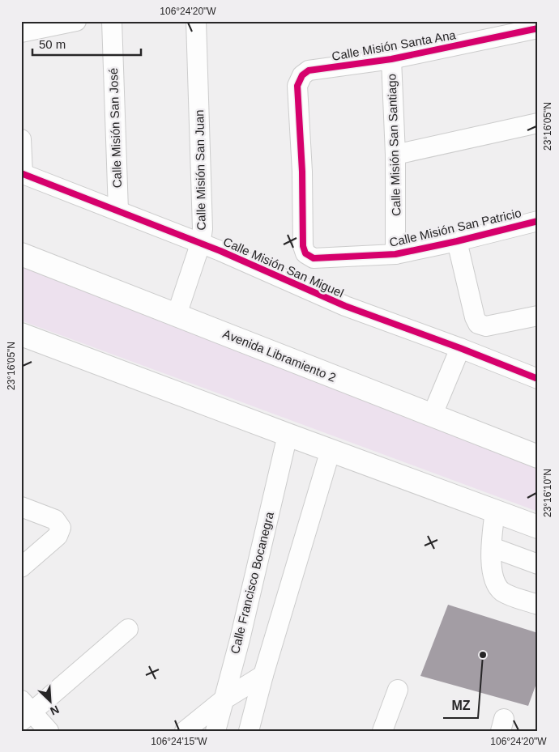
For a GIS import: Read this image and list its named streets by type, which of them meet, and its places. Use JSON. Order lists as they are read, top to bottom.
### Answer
{
  "streets": {
    "main road": ["Avenida Libramiento 2"],
    "street": [
      "Calle Misión Santa Ana",
      "Calle Misión San José",
      "Calle Misión San Santiago",
      "Calle Misión San Juan",
      "Calle Misión San Patricio",
      "Calle Misión San Miguel",
      "Calle Francisco Bocanegra"
    ]
  },
  "crossings": [
    ["Calle Misión Santa Ana", "Calle Misión San Santiago"],
    ["Calle Misión Santa Ana", "Calle Misión San Patricio"],
    ["Calle Misión San José", "Calle Misión San Miguel"],
    ["Calle Misión San Santiago", "Calle Misión San Patricio"],
    ["Calle Misión San Juan", "Calle Misión San Miguel"],
    ["Calle Misión San Juan", "Avenida Libramiento 2"]
  ],
  "places": ["MZ"],
  "scale_bar": "50 m",
  "north": "bottom right",
  "coordinates": [
    "106°24'20\"W",
    "23°16'05\"N",
    "23°16'10\"N",
    "106°24'15\"W"
  ]
}
